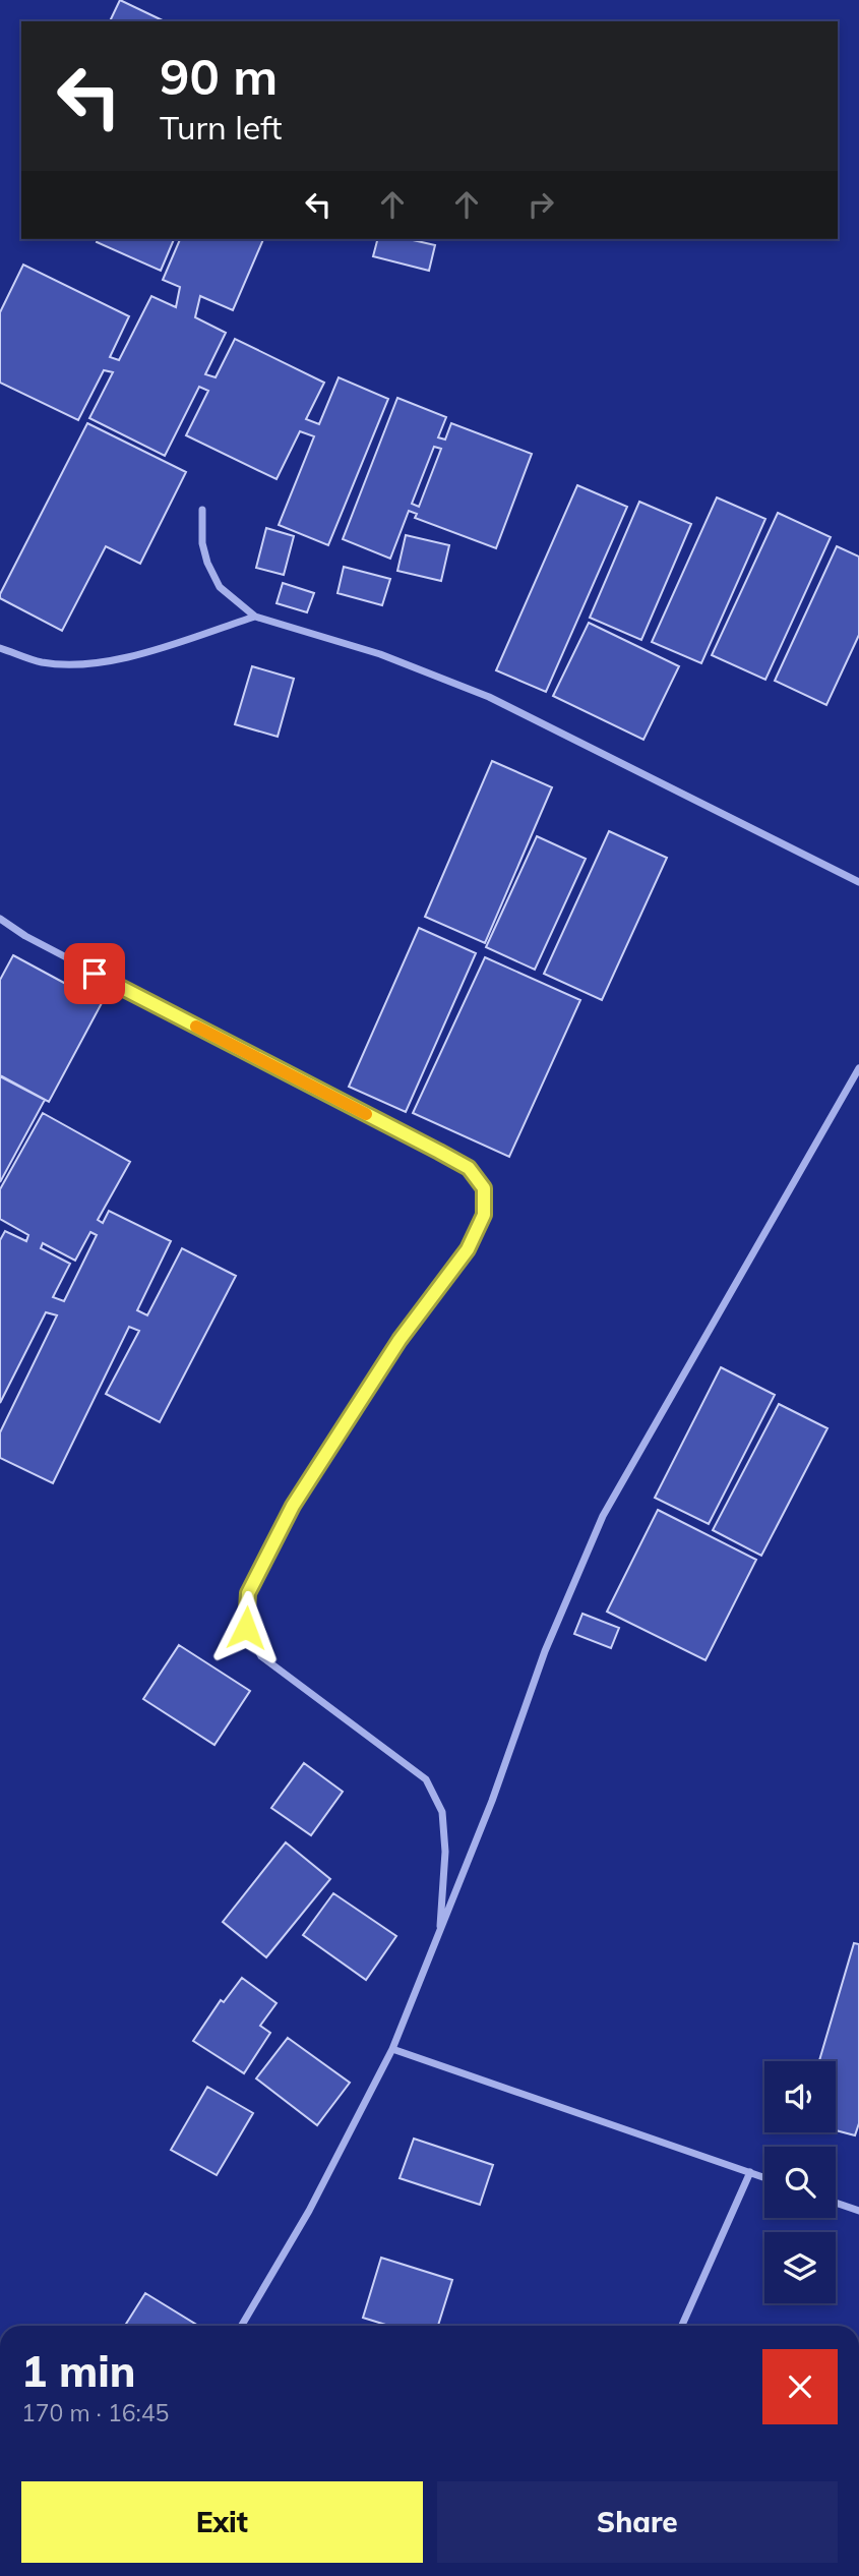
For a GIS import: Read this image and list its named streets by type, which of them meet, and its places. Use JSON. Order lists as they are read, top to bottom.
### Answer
{
  "page": {
    "turn": ["90 m", "Turn left"],
    "heading": ["1 min", "170 m · 16:45"],
    "buttons": ["Exit", "Share"]
  }
}
